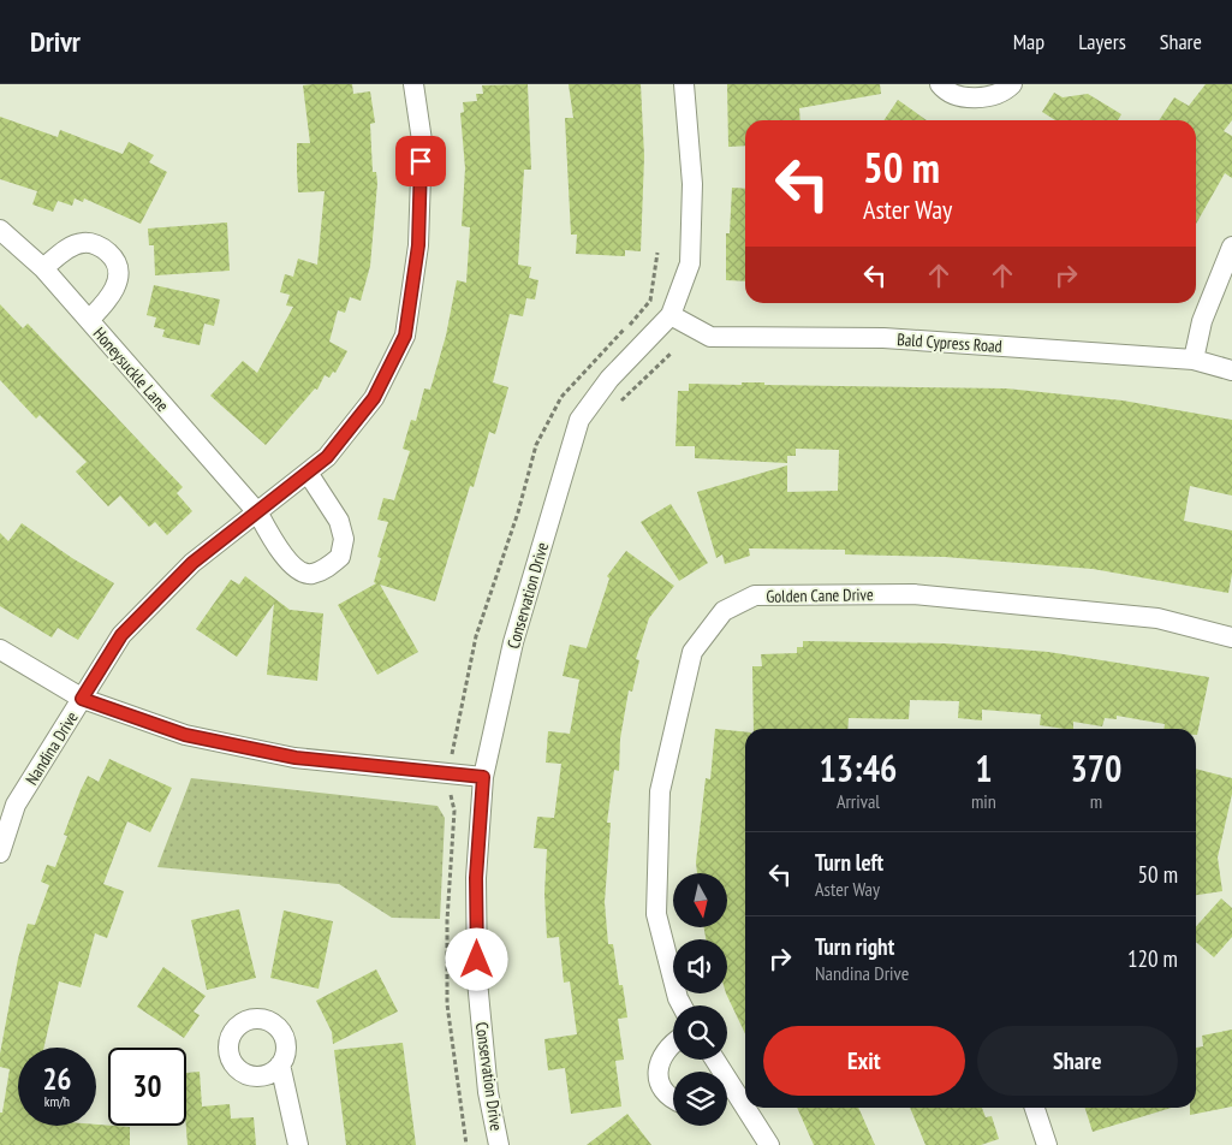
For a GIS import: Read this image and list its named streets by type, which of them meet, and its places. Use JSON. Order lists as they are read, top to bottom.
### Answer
{
  "streets": {
    "street": [
      "Bald Cypress Road",
      "Honeysuckle Lane",
      "Conservation Drive",
      "Golden Cane Drive",
      "Nandina Drive"
    ]
  },
  "crossings": [
    ["Bald Cypress Road", "Conservation Drive"],
    ["Honeysuckle Lane", "Nandina Drive"]
  ],
  "north": "bottom",
  "page": {
    "header": "Drivr",
    "nav": ["Map", "Layers", "Share"],
    "turn": ["50 m", "Aster Way"],
    "eta": [
      "13:46",
      "Arrival",
      "1",
      "min",
      "370",
      "m"
    ],
    "list": [
      {
        "name": "Turn left",
        "note": "Aster Way",
        "value": "50 m"
      },
      {
        "name": "Turn right",
        "note": "Nandina Drive",
        "value": "120 m"
      }
    ],
    "buttons": ["Exit", "Share"],
    "speed": "26 km/h",
    "limit": "30"
  }
}
